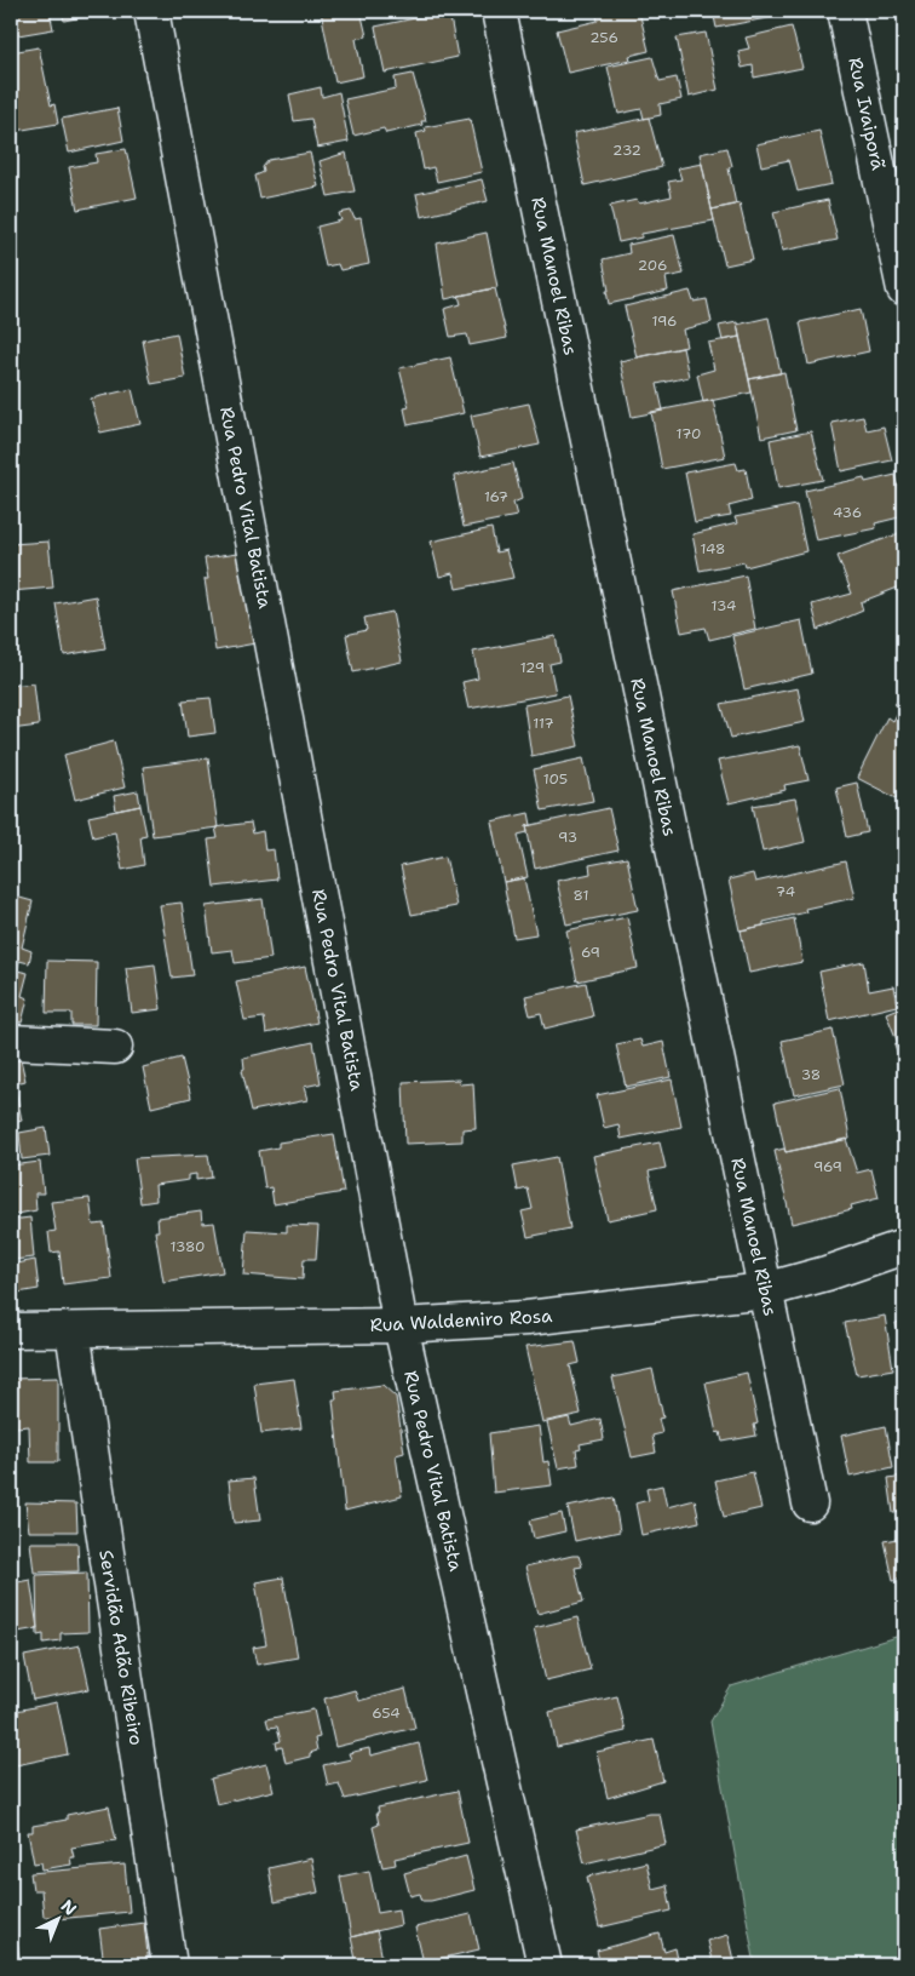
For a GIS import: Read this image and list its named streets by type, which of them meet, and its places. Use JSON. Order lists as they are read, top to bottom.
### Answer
{
  "streets": {
    "street": [
      "Rua Ivaiporã",
      "Rua Manoel Ribas",
      "Rua Pedro Vital Batista",
      "Rua Waldemiro Rosa",
      "Servidão Adão Ribeiro"
    ]
  },
  "crossings": [
    ["Rua Manoel Ribas", "Rua Waldemiro Rosa"],
    ["Rua Pedro Vital Batista", "Rua Waldemiro Rosa"],
    ["Rua Waldemiro Rosa", "Servidão Adão Ribeiro"]
  ],
  "house_numbers": [
    "256",
    "232",
    "206",
    "196",
    "170",
    "167",
    "436",
    "148",
    "134",
    "129",
    "117",
    "105",
    "93",
    "74",
    "81",
    "69",
    "38",
    "969",
    "1380",
    "654"
  ],
  "north": "top right"
}
